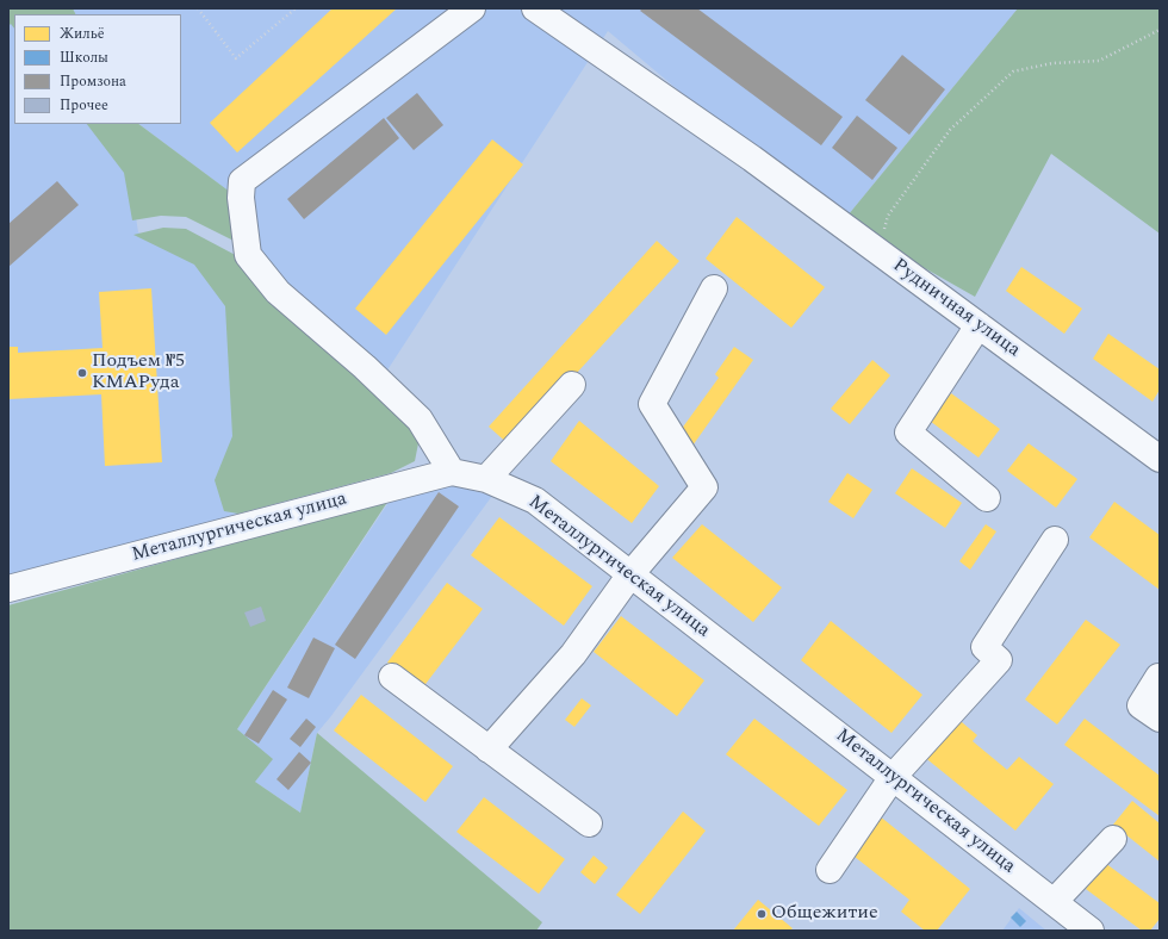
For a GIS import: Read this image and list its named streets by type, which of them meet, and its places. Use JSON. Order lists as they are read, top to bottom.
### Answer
{
  "streets": {
    "street": ["Рудничная улица", "Металлургическая улица"]
  },
  "places": ["Подъем №5 КМАРуда", "Общежитие"],
  "legend": [
    "Жильё",
    "Школы",
    "Промзона",
    "Прочее"
  ]
}
